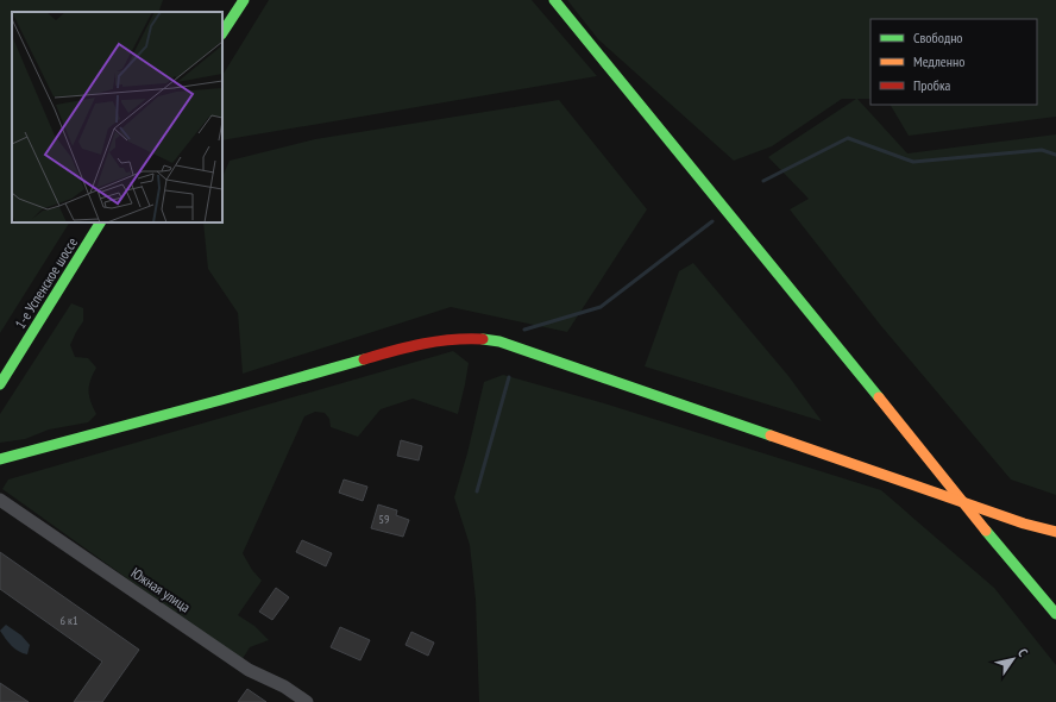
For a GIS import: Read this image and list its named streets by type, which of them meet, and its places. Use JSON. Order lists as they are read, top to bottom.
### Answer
{
  "streets": {
    "street": ["1-е Успенское шоссе", "Южная улица"]
  },
  "house_numbers": ["59", "6 к1"],
  "legend": ["Свободно", "Медленно", "Пробка"],
  "north": "top right"
}
